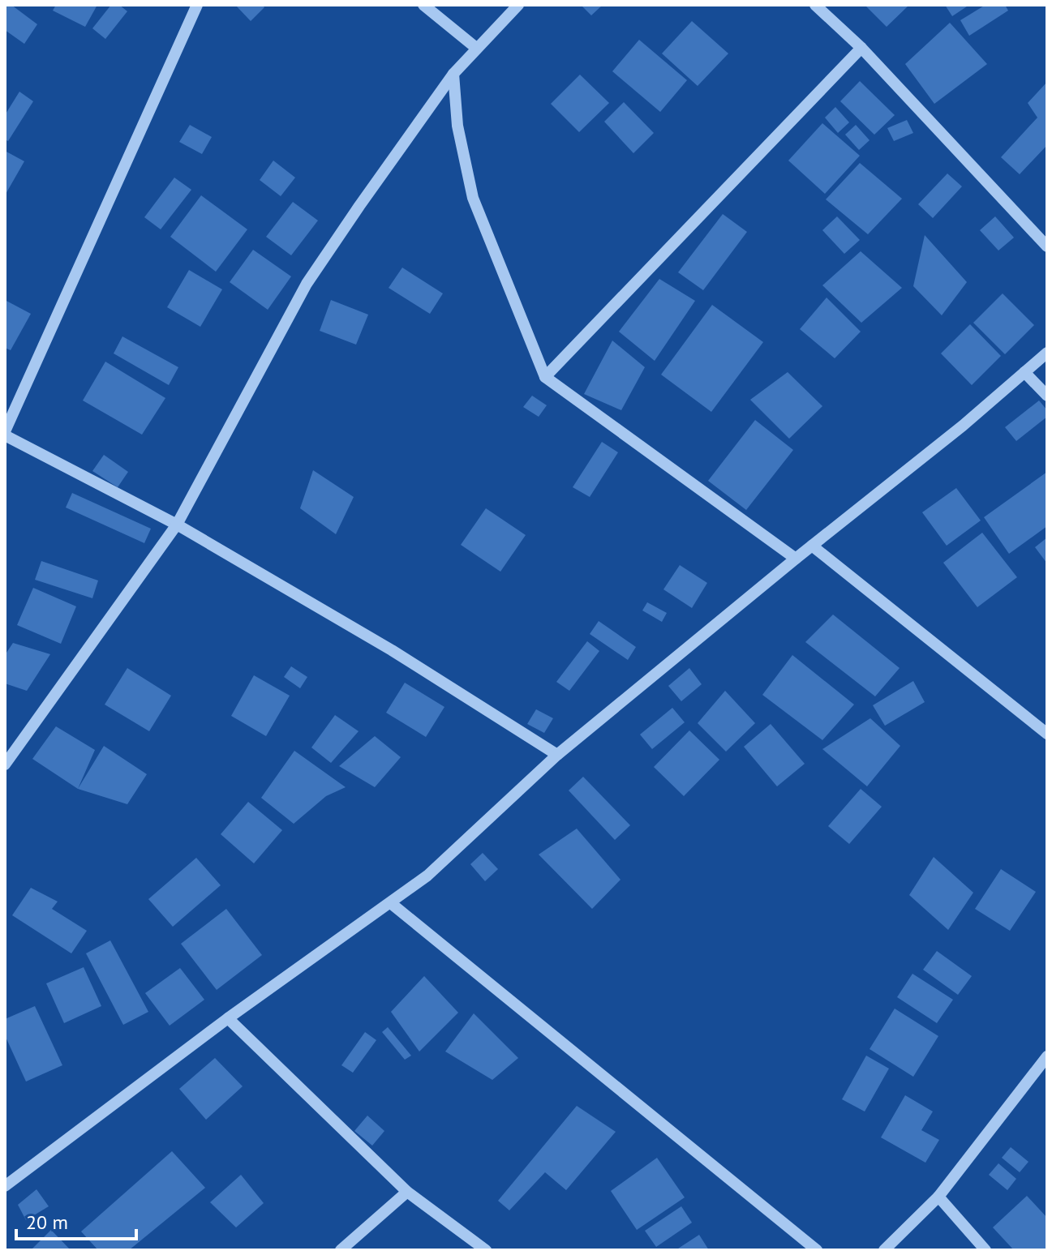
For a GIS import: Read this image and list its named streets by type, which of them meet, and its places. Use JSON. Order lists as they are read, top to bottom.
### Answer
{
  "scale_bar": "20 m"
}
